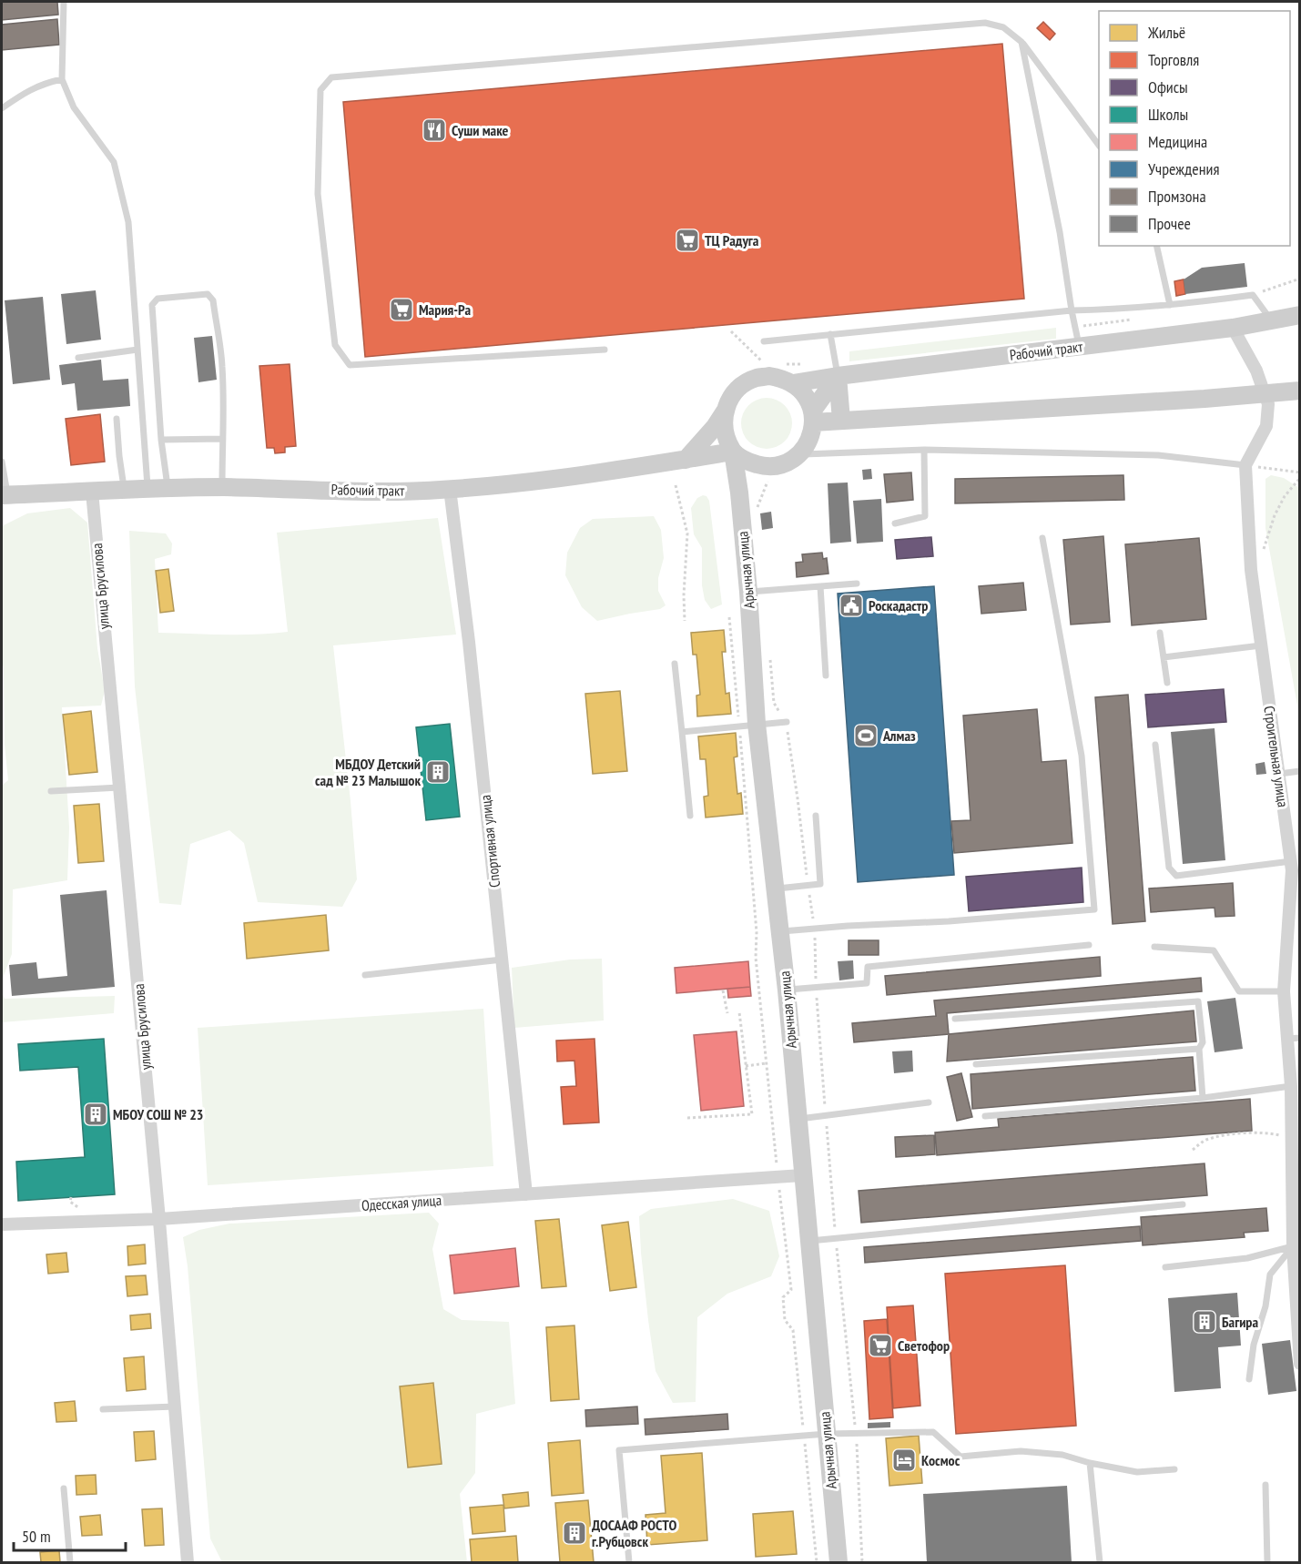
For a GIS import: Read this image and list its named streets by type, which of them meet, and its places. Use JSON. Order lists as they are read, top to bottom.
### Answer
{
  "streets": {
    "main road": ["Рабочий тракт", "Арычная улица"],
    "street": [
      "улица Брусилова",
      "Строительная улица",
      "Спортивная улица",
      "Одесская улица"
    ]
  },
  "crossings": [
    ["Рабочий тракт", "Арычная улица"],
    ["Рабочий тракт", "улица Брусилова"],
    ["Рабочий тракт", "Спортивная улица"],
    ["Арычная улица", "Одесская улица"],
    ["улица Брусилова", "Одесская улица"],
    ["Спортивная улица", "Одесская улица"]
  ],
  "places": {
    "restaurant": ["Суши маке"],
    "supermarket": ["ТЦ Радуга", "Мария-Ра", "Светофор"],
    "public building": ["Роскадастр"],
    "sports": ["Алмаз"],
    "building": [
      "МБДОУ Детский сад № 23 Малышок",
      "МБОУ СОШ № 23",
      "Багира",
      "ДОСААФ РОСТО г.Рубцовск"
    ],
    "hotel": ["Космос"]
  },
  "legend": [
    "Жильё",
    "Торговля",
    "Офисы",
    "Школы",
    "Медицина",
    "Учреждения",
    "Промзона",
    "Прочее"
  ],
  "scale_bar": "50 m"
}
